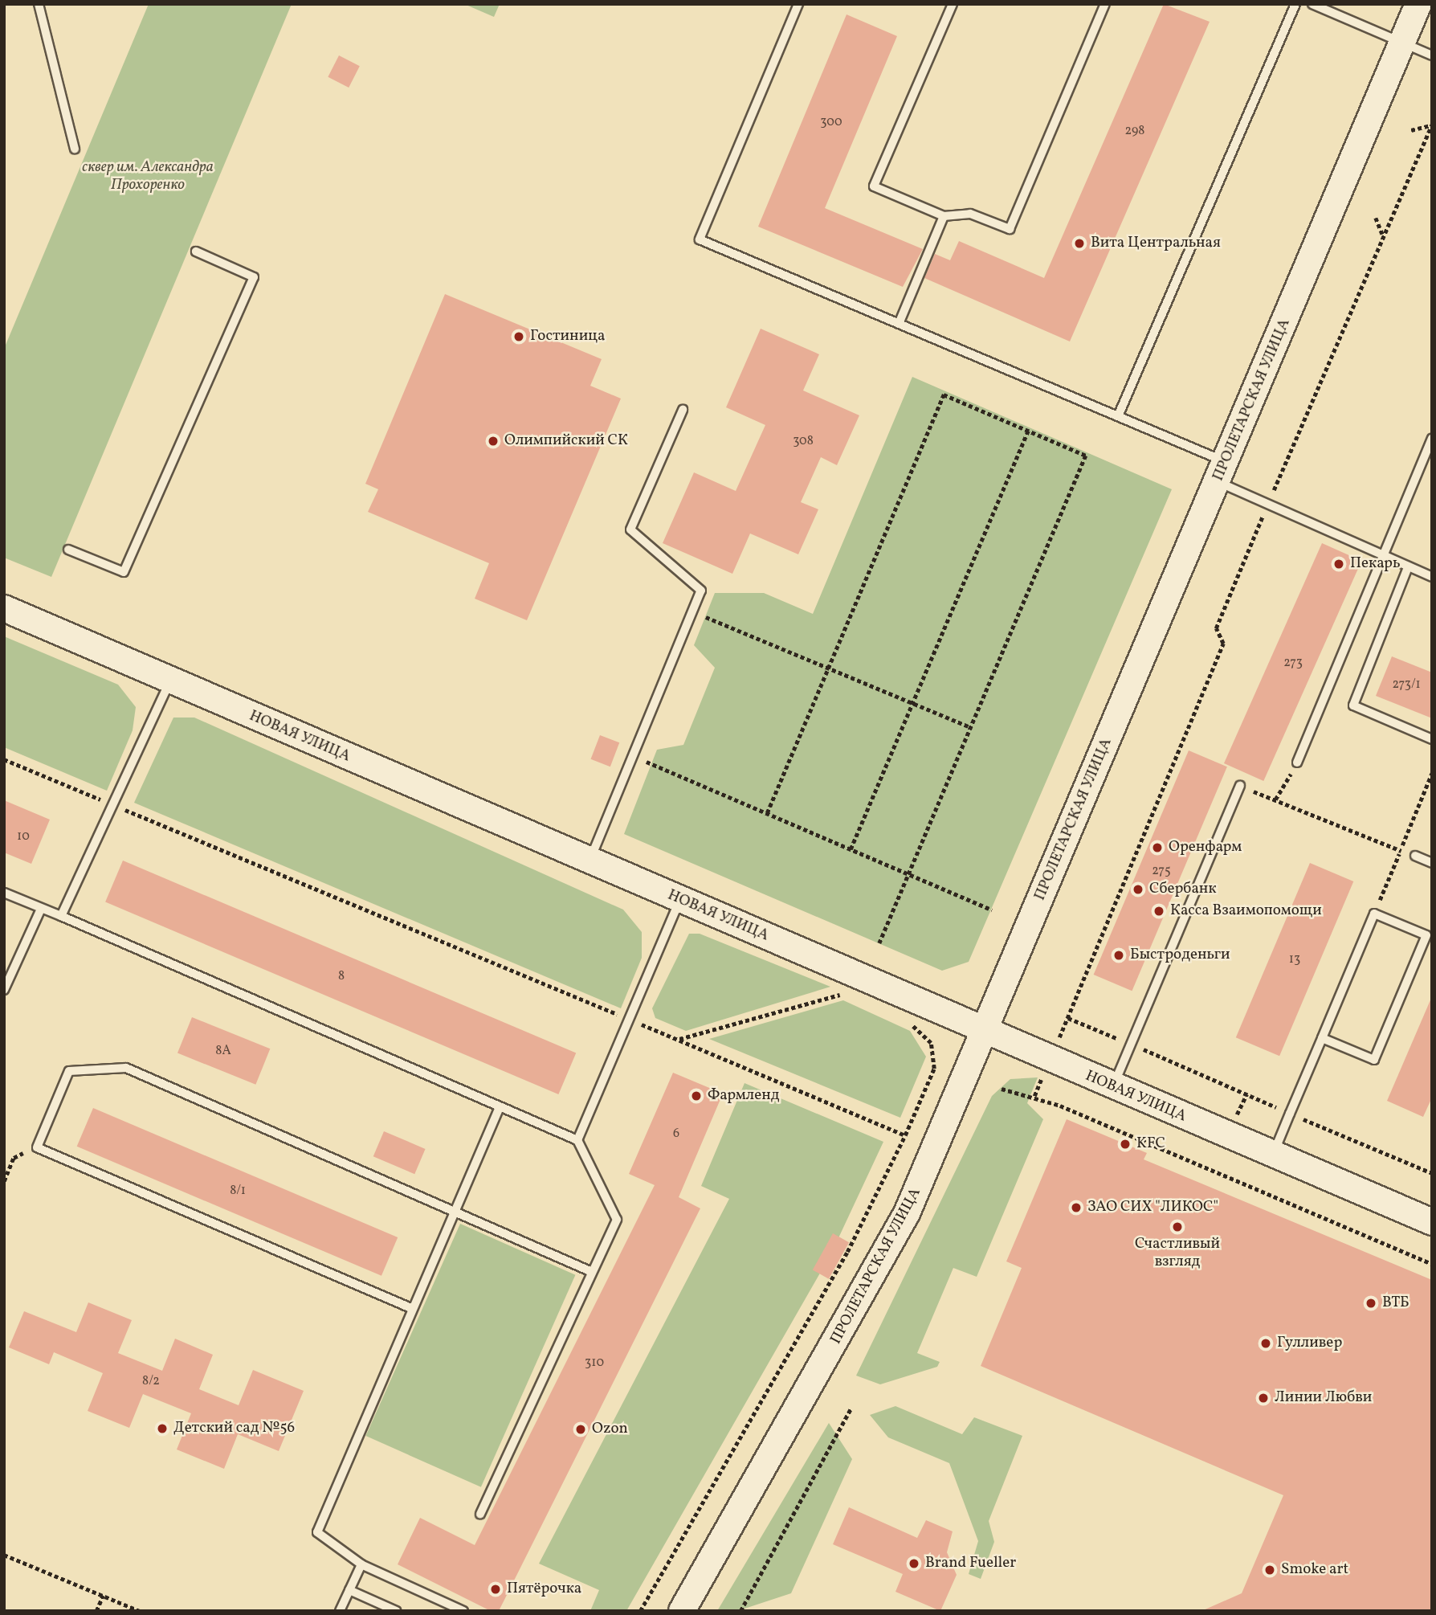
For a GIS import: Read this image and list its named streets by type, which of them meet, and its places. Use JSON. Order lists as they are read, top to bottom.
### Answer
{
  "streets": {
    "main road": ["ПРОЛЕТАРСКАЯ УЛИЦА", "НОВАЯ УЛИЦА"]
  },
  "crossings": [
    ["ПРОЛЕТАРСКАЯ УЛИЦА", "НОВАЯ УЛИЦА"]
  ],
  "parks": ["сквер им. Александра Прохоренко"],
  "places": [
    "Вита Центральная",
    "Гостиница",
    "Олимпийский СК",
    "Пекарь",
    "Оренфарм",
    "Сбербанк",
    "Касса Взаимопомощи",
    "Быстроденьги",
    "Фармленд",
    "KFC",
    "ЗАО СИХ \"ЛИКОС\"",
    "Счастливый взгляд",
    "ВТБ",
    "Гулливер",
    "Линии Любви",
    "Детский сад №56",
    "Ozon",
    "Brand Fueller",
    "Smoke art",
    "Пятёрочка"
  ],
  "house_numbers": [
    "300",
    "298",
    "308",
    "273",
    "273/1",
    "10",
    "275",
    "13",
    "8",
    "8А",
    "6",
    "8/1",
    "310",
    "8/2"
  ]
}
